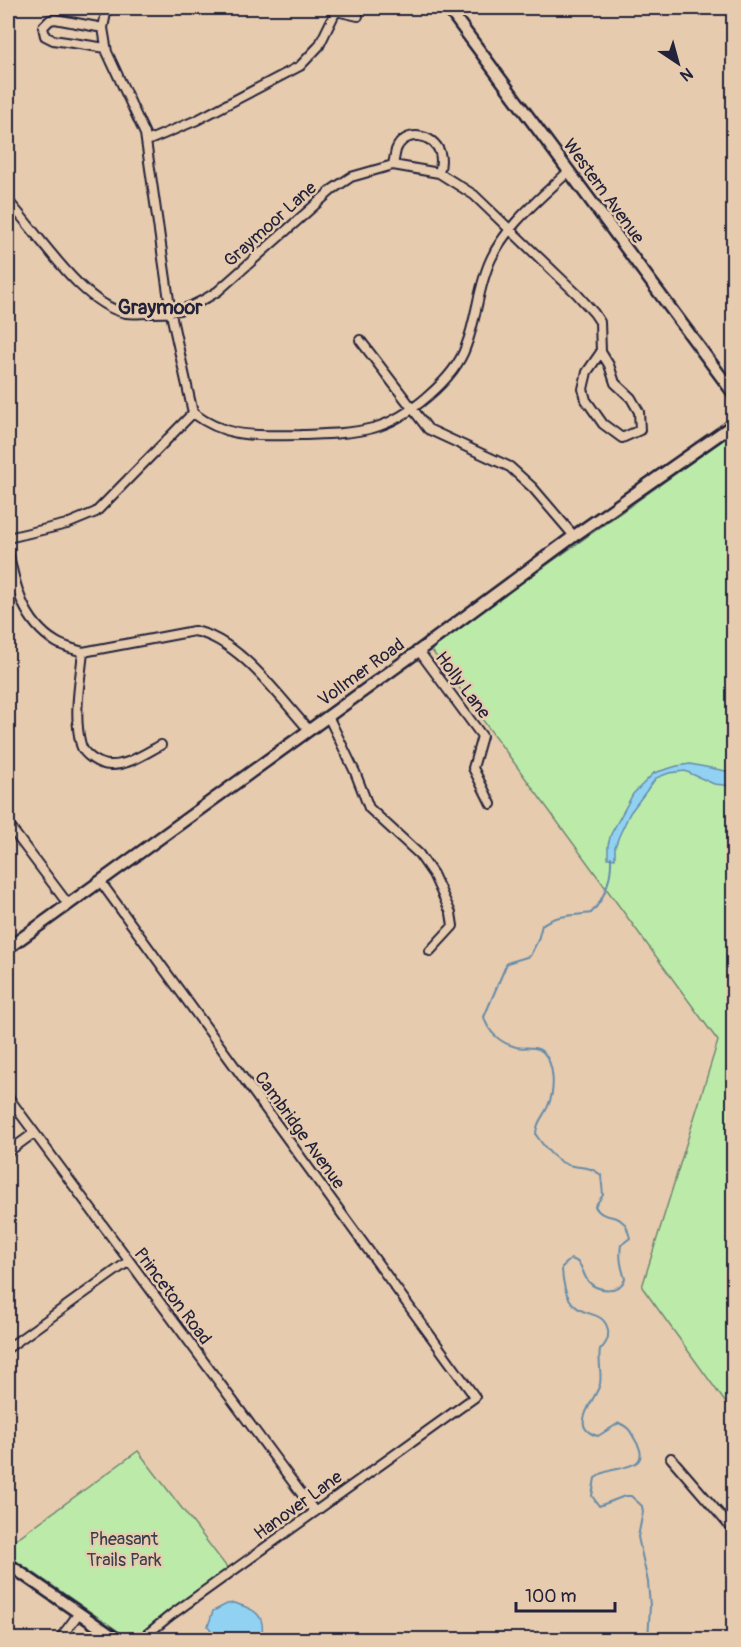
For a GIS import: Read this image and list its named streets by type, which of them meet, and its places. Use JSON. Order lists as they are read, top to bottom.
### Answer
{
  "streets": {
    "main road": ["Western Avenue", "Vollmer Road"],
    "street": [
      "Graymoor Lane",
      "Holly Lane",
      "Cambridge Avenue",
      "Princeton Road",
      "Hanover Lane"
    ]
  },
  "crossings": [
    ["Vollmer Road", "Holly Lane"],
    ["Vollmer Road", "Cambridge Avenue"],
    ["Cambridge Avenue", "Hanover Lane"],
    ["Princeton Road", "Hanover Lane"]
  ],
  "districts": ["Graymoor"],
  "parks": ["Pheasant Trails Park"],
  "scale_bar": "100 m",
  "north": "bottom right"
}
